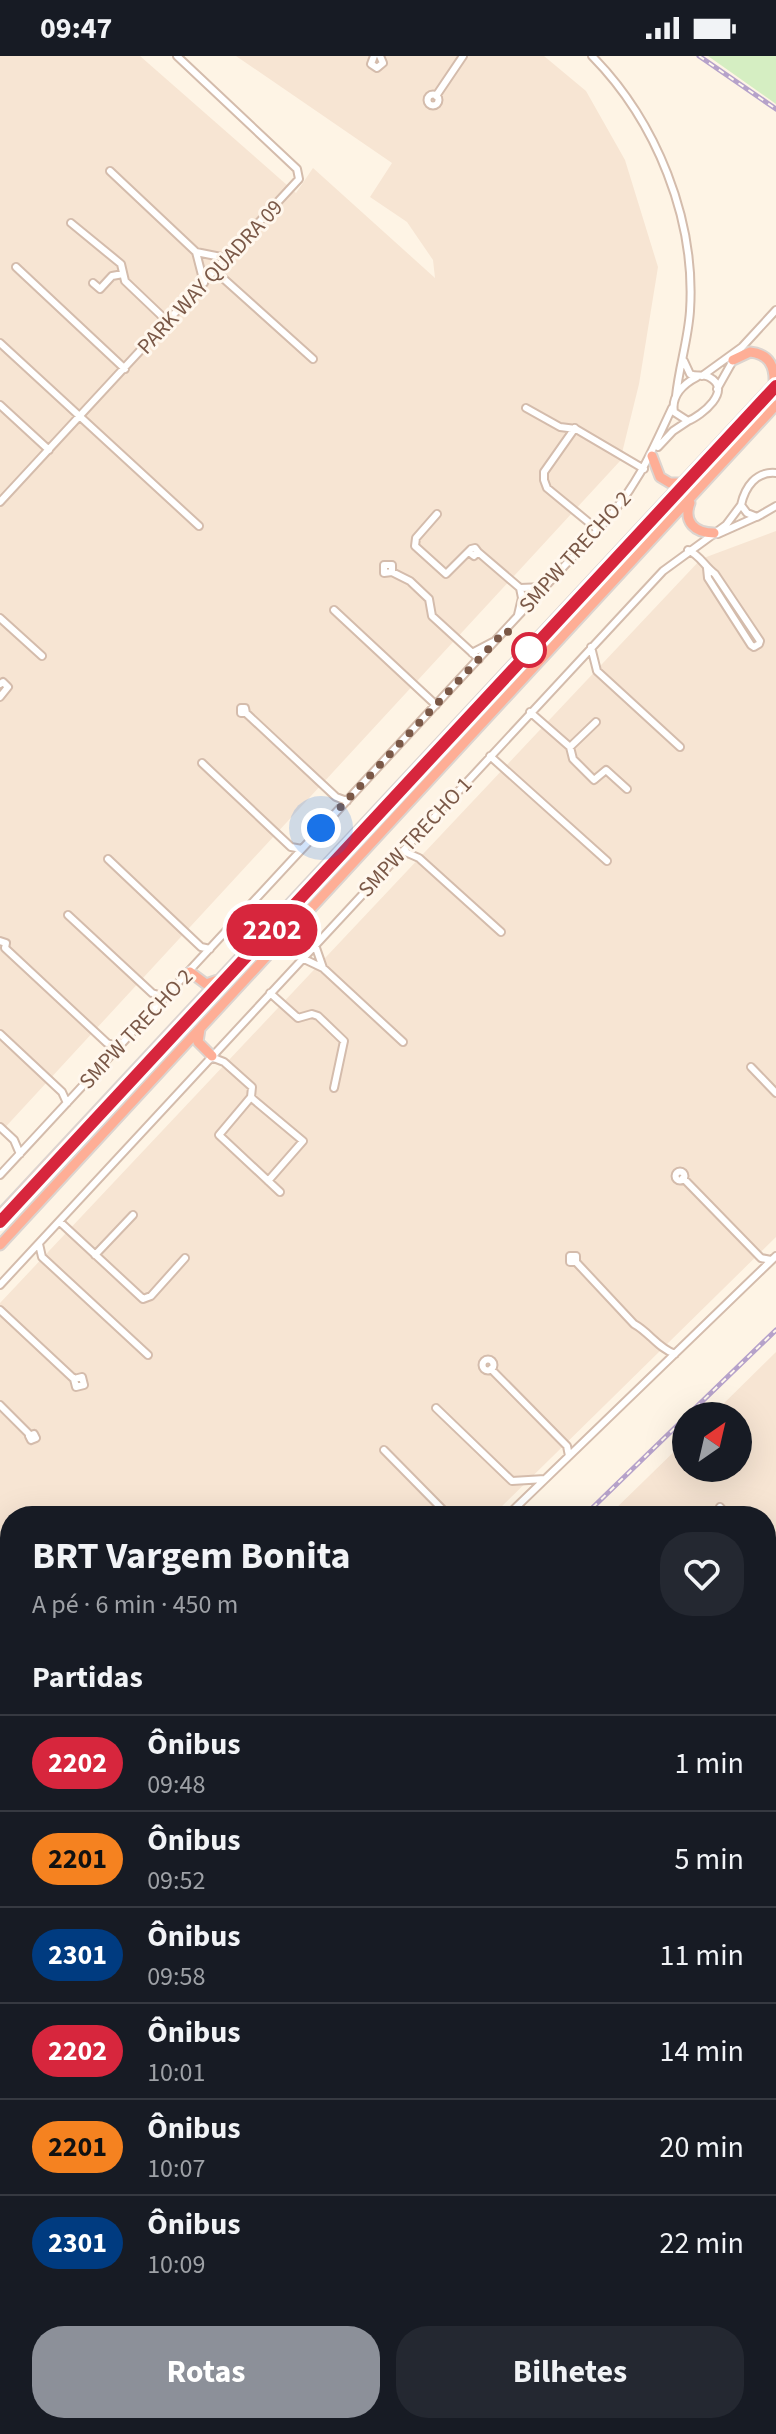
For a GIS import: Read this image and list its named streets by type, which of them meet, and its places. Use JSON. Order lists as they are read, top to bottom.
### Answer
{
  "streets": {
    "street": ["PARK WAY QUADRA 09", "SMPW TRECHO 2", "SMPW TRECHO 1"]
  },
  "lines": ["bus line 2202"],
  "north": "top right",
  "page": {
    "status": "09:47",
    "on_map": "2202",
    "heading": [
      ["BRT Vargem Bonita", "A pé · 6 min · 450 m"],
      "Partidas"
    ],
    "list": [
      {
        "mark": "2202",
        "name": "Ônibus",
        "note": "09:48",
        "value": "1 min"
      },
      {
        "mark": "2201",
        "name": "Ônibus",
        "note": "09:52",
        "value": "5 min"
      },
      {
        "mark": "2301",
        "name": "Ônibus",
        "note": "09:58",
        "value": "11 min"
      },
      {
        "mark": "2202",
        "name": "Ônibus",
        "note": "10:01",
        "value": "14 min"
      },
      {
        "mark": "2201",
        "name": "Ônibus",
        "note": "10:07",
        "value": "20 min"
      },
      {
        "mark": "2301",
        "name": "Ônibus",
        "note": "10:09",
        "value": "22 min"
      }
    ],
    "buttons": ["Rotas", "Bilhetes"]
  }
}
